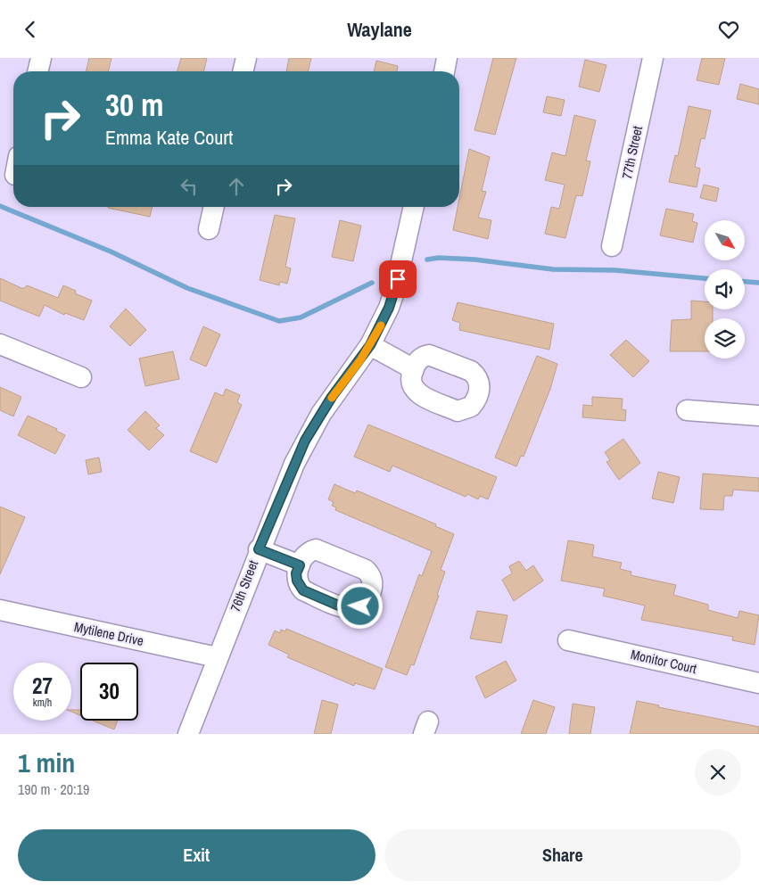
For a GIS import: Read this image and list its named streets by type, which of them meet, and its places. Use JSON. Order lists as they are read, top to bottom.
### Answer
{
  "streets": {
    "street": [
      "77th Street",
      "76th Street",
      "Mytilene Drive",
      "Monitor Court"
    ]
  },
  "crossings": [
    ["76th Street", "Mytilene Drive"]
  ],
  "north": "bottom right",
  "page": {
    "header": "Waylane",
    "turn": ["30 m", "Emma Kate Court"],
    "speed": "27 km/h",
    "limit": "30",
    "heading": ["1 min", "190 m · 20:19"],
    "buttons": ["Exit", "Share"]
  }
}
